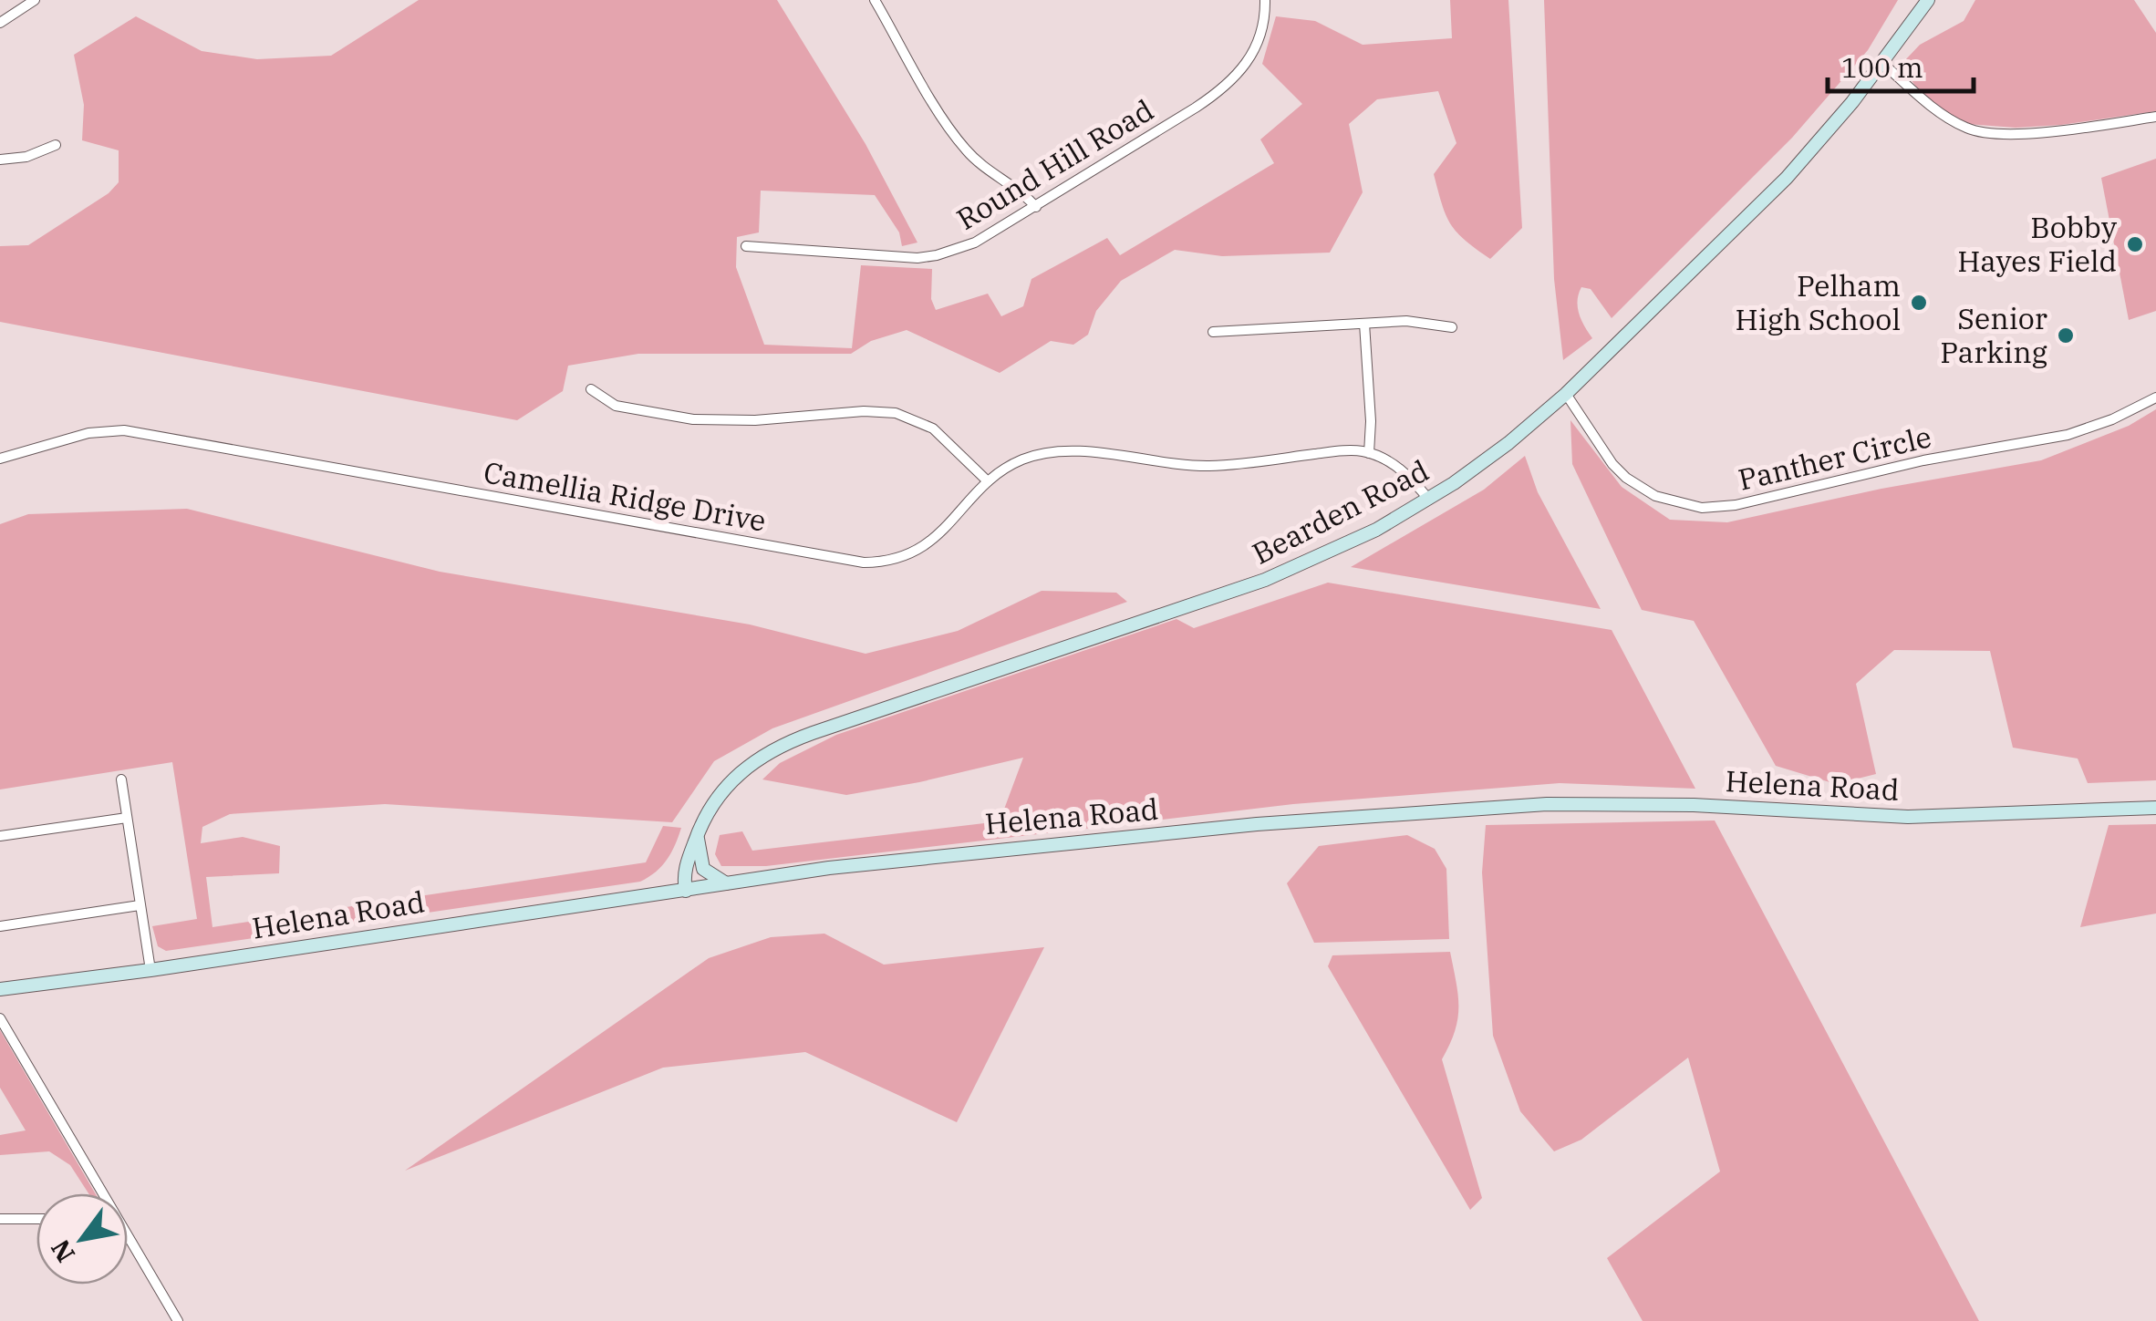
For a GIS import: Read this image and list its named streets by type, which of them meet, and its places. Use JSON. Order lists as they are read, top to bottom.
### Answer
{
  "streets": {
    "main road": ["Bearden Road", "Helena Road"],
    "street": ["Round Hill Road", "Panther Circle", "Camellia Ridge Drive"]
  },
  "crossings": [
    ["Panther Circle", "Bearden Road"],
    ["Bearden Road", "Helena Road"]
  ],
  "places": ["Bobby Hayes Field", "Pelham High School", "Senior Parking"],
  "scale_bar": "100 m",
  "north": "bottom left"
}
